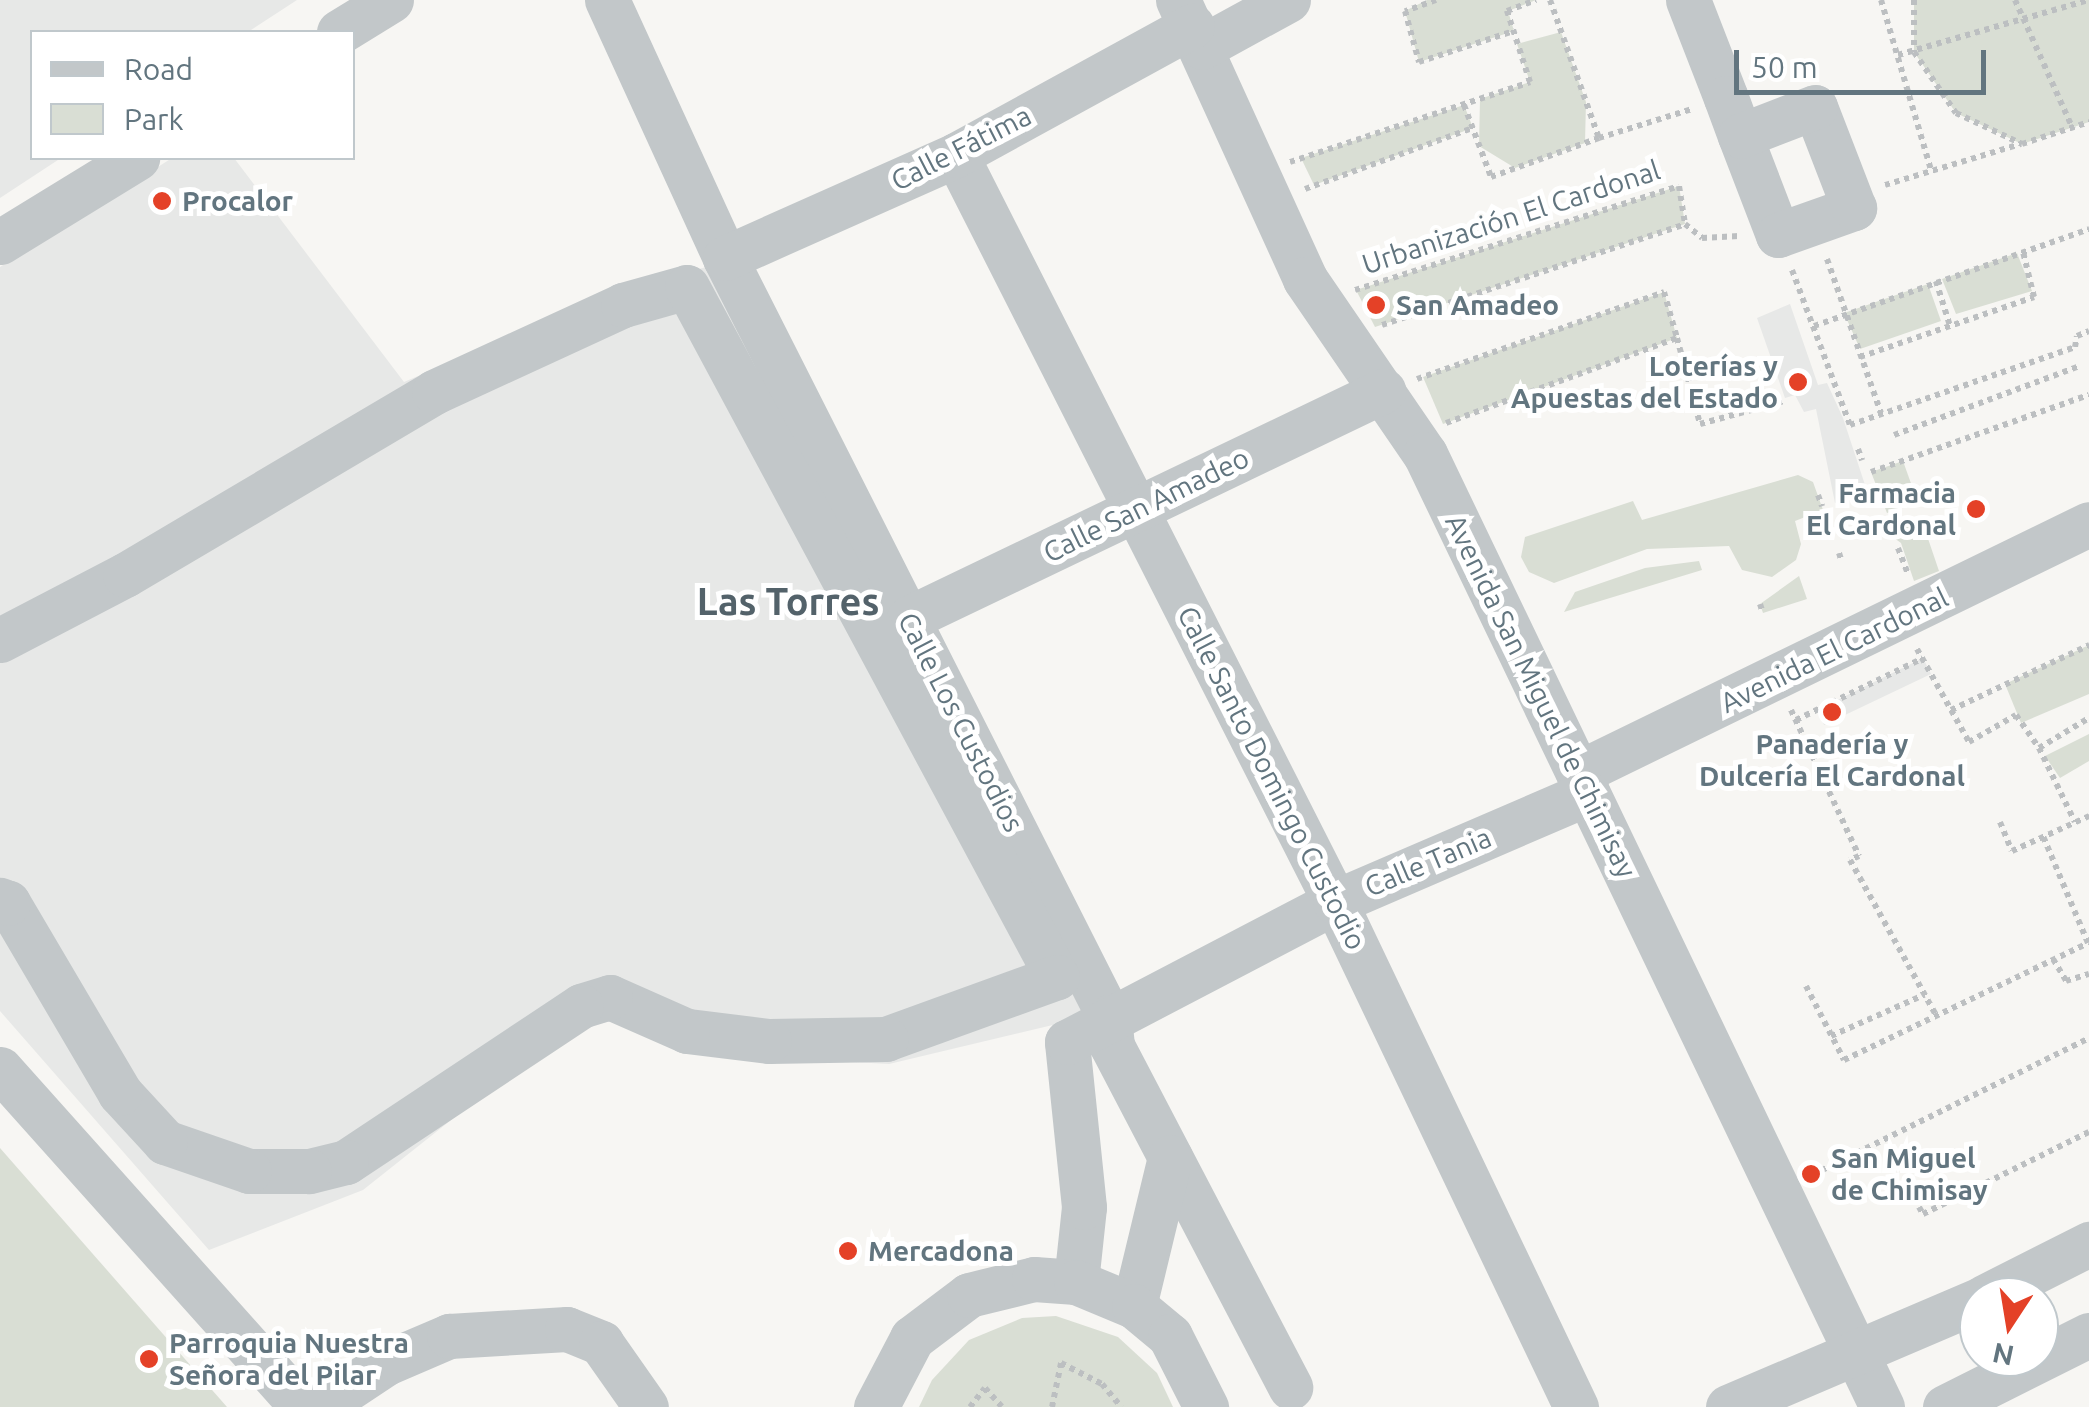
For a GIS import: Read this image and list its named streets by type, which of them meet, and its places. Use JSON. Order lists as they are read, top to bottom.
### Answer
{
  "streets": {
    "street": [
      "Calle Fátima",
      "Calle San Amadeo",
      "Avenida El Cardonal",
      "Avenida San Miguel de Chimisay",
      "Calle Los Custodios",
      "Calle Santo Domingo Custodio",
      "Calle Tania"
    ],
    "path": ["Urbanización El Cardonal"]
  },
  "crossings": [
    ["Calle Fátima", "Avenida San Miguel de Chimisay"],
    ["Calle Fátima", "Calle Los Custodios"],
    ["Calle Fátima", "Calle Santo Domingo Custodio"],
    ["Urbanización El Cardonal", "Avenida San Miguel de Chimisay"],
    ["Calle San Amadeo", "Avenida San Miguel de Chimisay"],
    ["Calle San Amadeo", "Calle Los Custodios"],
    ["Calle San Amadeo", "Calle Santo Domingo Custodio"],
    ["Avenida El Cardonal", "Avenida San Miguel de Chimisay"],
    ["Avenida El Cardonal", "Calle Tania"],
    ["Avenida San Miguel de Chimisay", "Calle Tania"],
    ["Calle Los Custodios", "Calle Tania"],
    ["Calle Santo Domingo Custodio", "Calle Tania"]
  ],
  "districts": ["Las Torres"],
  "places": [
    "Procalor",
    "San Amadeo",
    "Loterías y Apuestas del Estado",
    "Farmacia El Cardonal",
    "Panadería y Dulcería El Cardonal",
    "San Miguel de Chimisay",
    "Mercadona",
    "Parroquia Nuestra Señora del Pilar"
  ],
  "legend": ["Road", "Park"],
  "scale_bar": "50 m",
  "north": "bottom"
}
